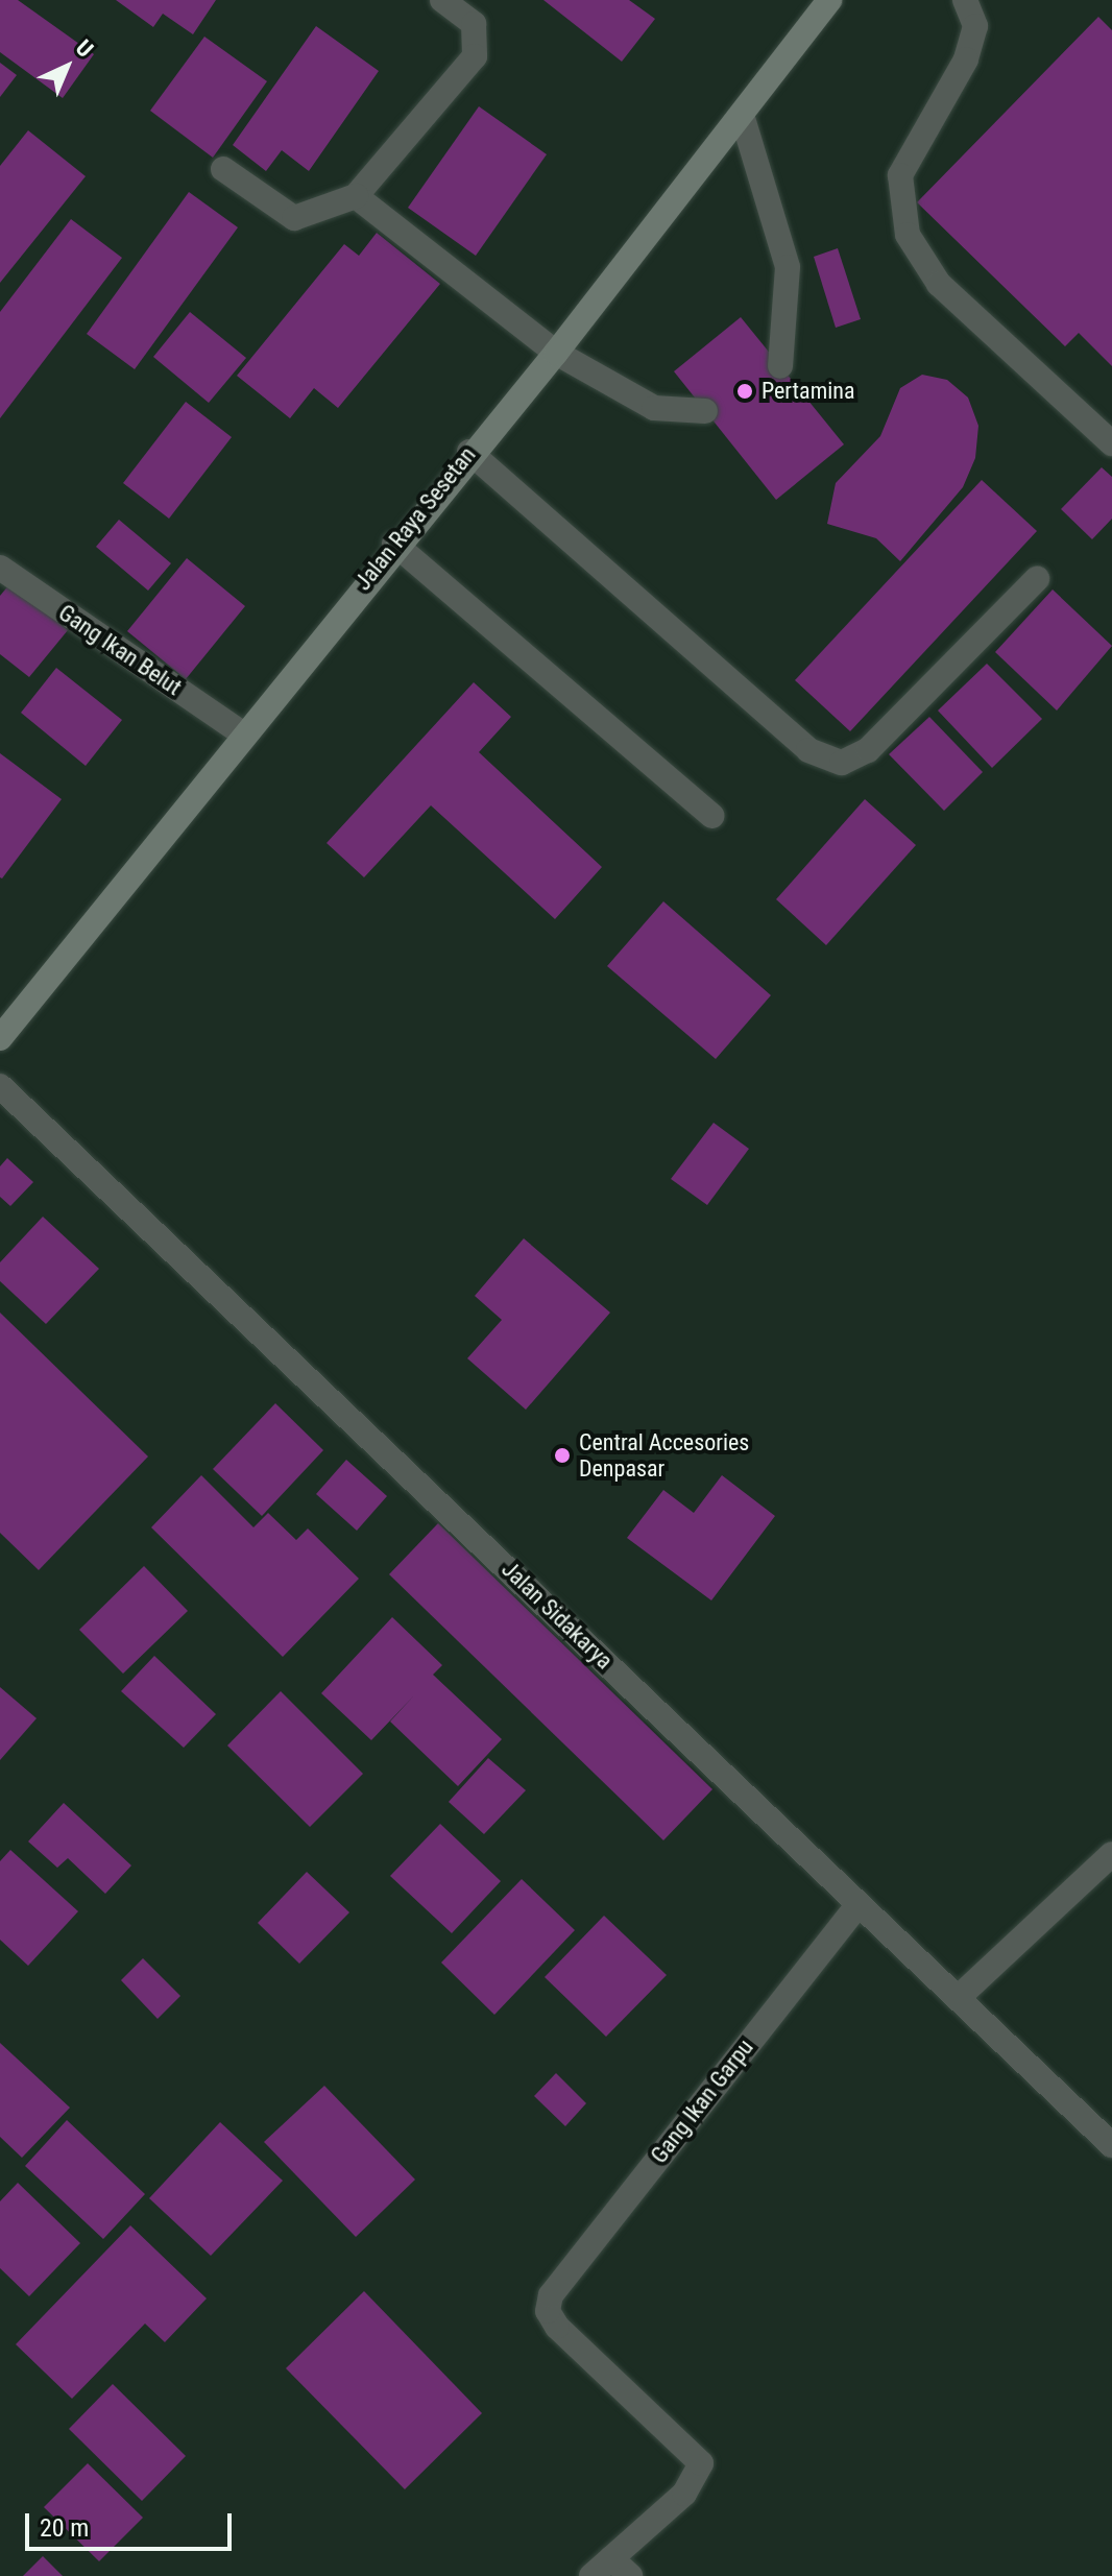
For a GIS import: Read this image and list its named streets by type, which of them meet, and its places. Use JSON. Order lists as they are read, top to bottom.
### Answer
{
  "streets": {
    "main road": ["Jalan Raya Sesetan"],
    "street": ["Gang Ikan Belut", "Jalan Sidakarya", "Gang Ikan Garpu"]
  },
  "crossings": [
    ["Jalan Raya Sesetan", "Gang Ikan Belut"],
    ["Jalan Sidakarya", "Gang Ikan Garpu"]
  ],
  "places": ["Pertamina", "Central Accesories Denpasar"],
  "scale_bar": "20 m",
  "north": "top right"
}
